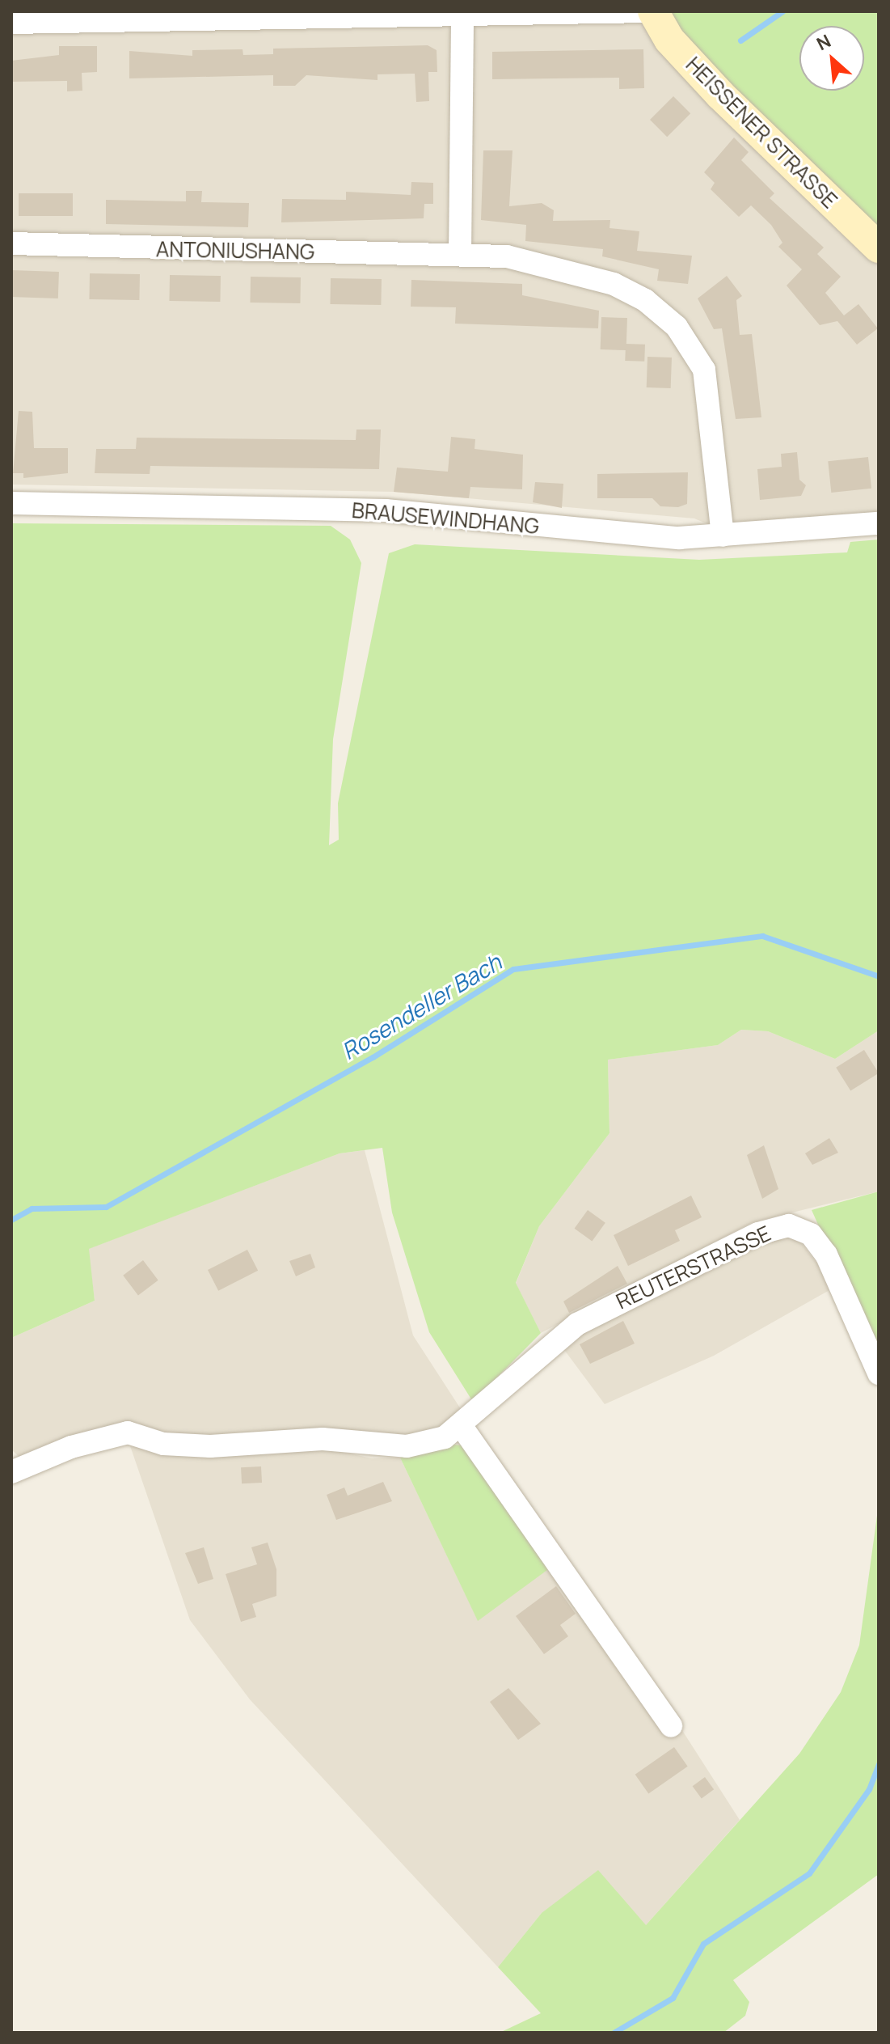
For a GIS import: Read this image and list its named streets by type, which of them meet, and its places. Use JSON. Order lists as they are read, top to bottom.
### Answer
{
  "streets": {
    "street": [
      "HEISSENER STRASSE",
      "ANTONIUSHANG",
      "BRAUSEWINDHANG",
      "REUTERSTRASSE"
    ]
  },
  "crossings": [
    ["ANTONIUSHANG", "BRAUSEWINDHANG"]
  ],
  "water": ["Rosendeller Bach"],
  "north": "top left"
}
